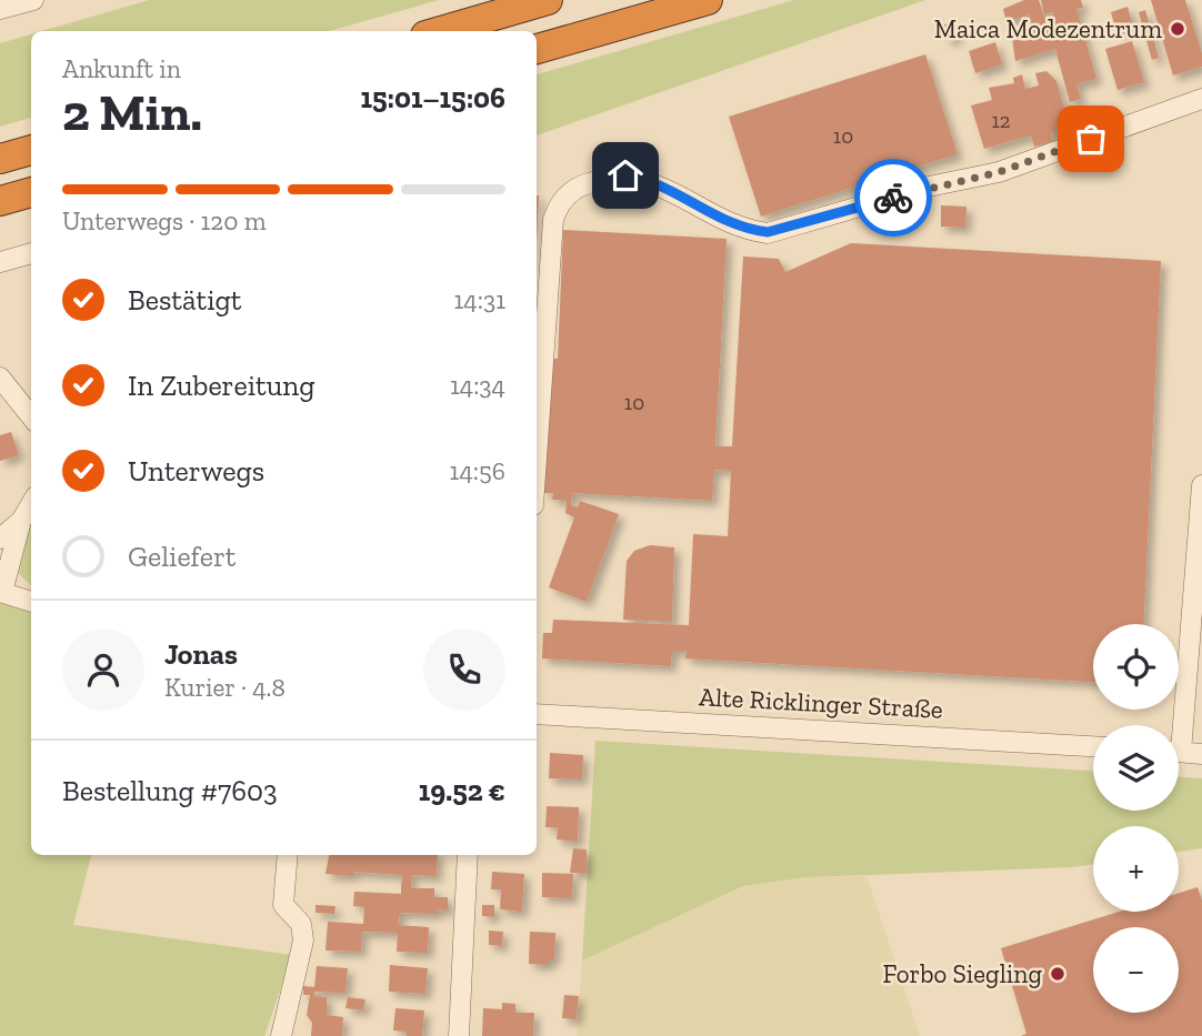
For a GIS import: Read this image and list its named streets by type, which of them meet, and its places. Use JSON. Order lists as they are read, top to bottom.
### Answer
{
  "streets": {
    "street": ["Alte Ricklinger Straße"]
  },
  "places": ["Maica Modezentrum", "Forbo Siegling"],
  "house_numbers": ["12", "10", "10"],
  "page": {
    "heading": ["2 Min.", "Ankunft in", "15:01–15:06"],
    "panel": [
      "Jonas",
      "Kurier · 4.8",
      "Bestellung #7603",
      "19.52 €"
    ],
    "bar": "Unterwegs · 120 m",
    "list": [
      ["Bestätigt", "14:31"],
      ["In Zubereitung", "14:34"],
      ["Unterwegs", "14:56"],
      "Geliefert"
    ],
    "map_buttons": ["+", "−"]
  }
}
